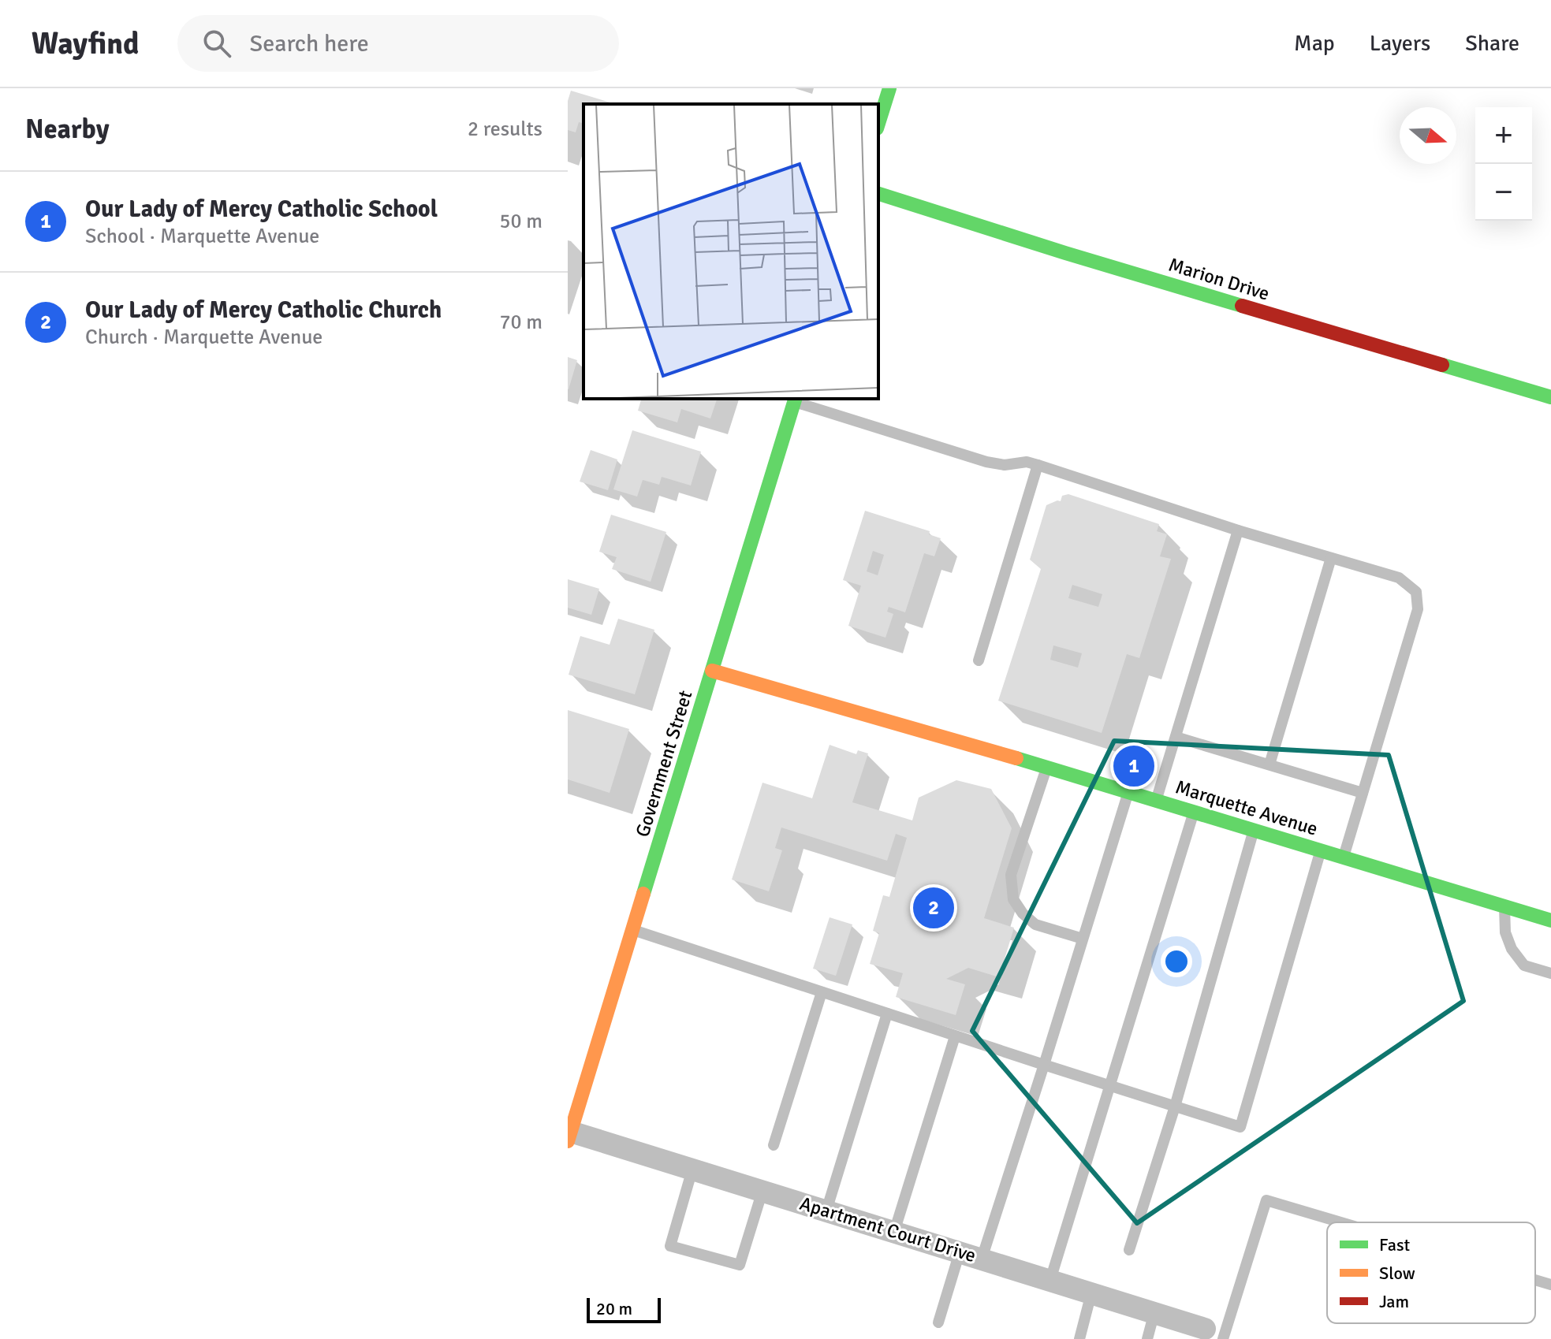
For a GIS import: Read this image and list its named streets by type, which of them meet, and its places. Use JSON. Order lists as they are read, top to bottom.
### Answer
{
  "streets": {
    "street": [
      "Marion Drive",
      "Government Street",
      "Marquette Avenue",
      "Apartment Court Drive"
    ]
  },
  "crossings": [
    ["Government Street", "Marquette Avenue"],
    ["Government Street", "Apartment Court Drive"]
  ],
  "legend": ["Fast", "Slow", "Jam"],
  "scale_bar": "20 m",
  "north": "right",
  "page": {
    "header": "Wayfind",
    "search": "Search here",
    "nav": ["Map", "Layers", "Share"],
    "heading": ["Nearby", "2 results"],
    "map_buttons": ["+", "−"],
    "list": [
      {
        "mark": "1",
        "name": "Our Lady of Mercy Catholic School",
        "note": "School · Marquette Avenue",
        "value": "50 m"
      },
      {
        "mark": "2",
        "name": "Our Lady of Mercy Catholic Church",
        "note": "Church · Marquette Avenue",
        "value": "70 m"
      }
    ],
    "pins": ["1", "2"],
    "scale": "20 m"
  }
}
